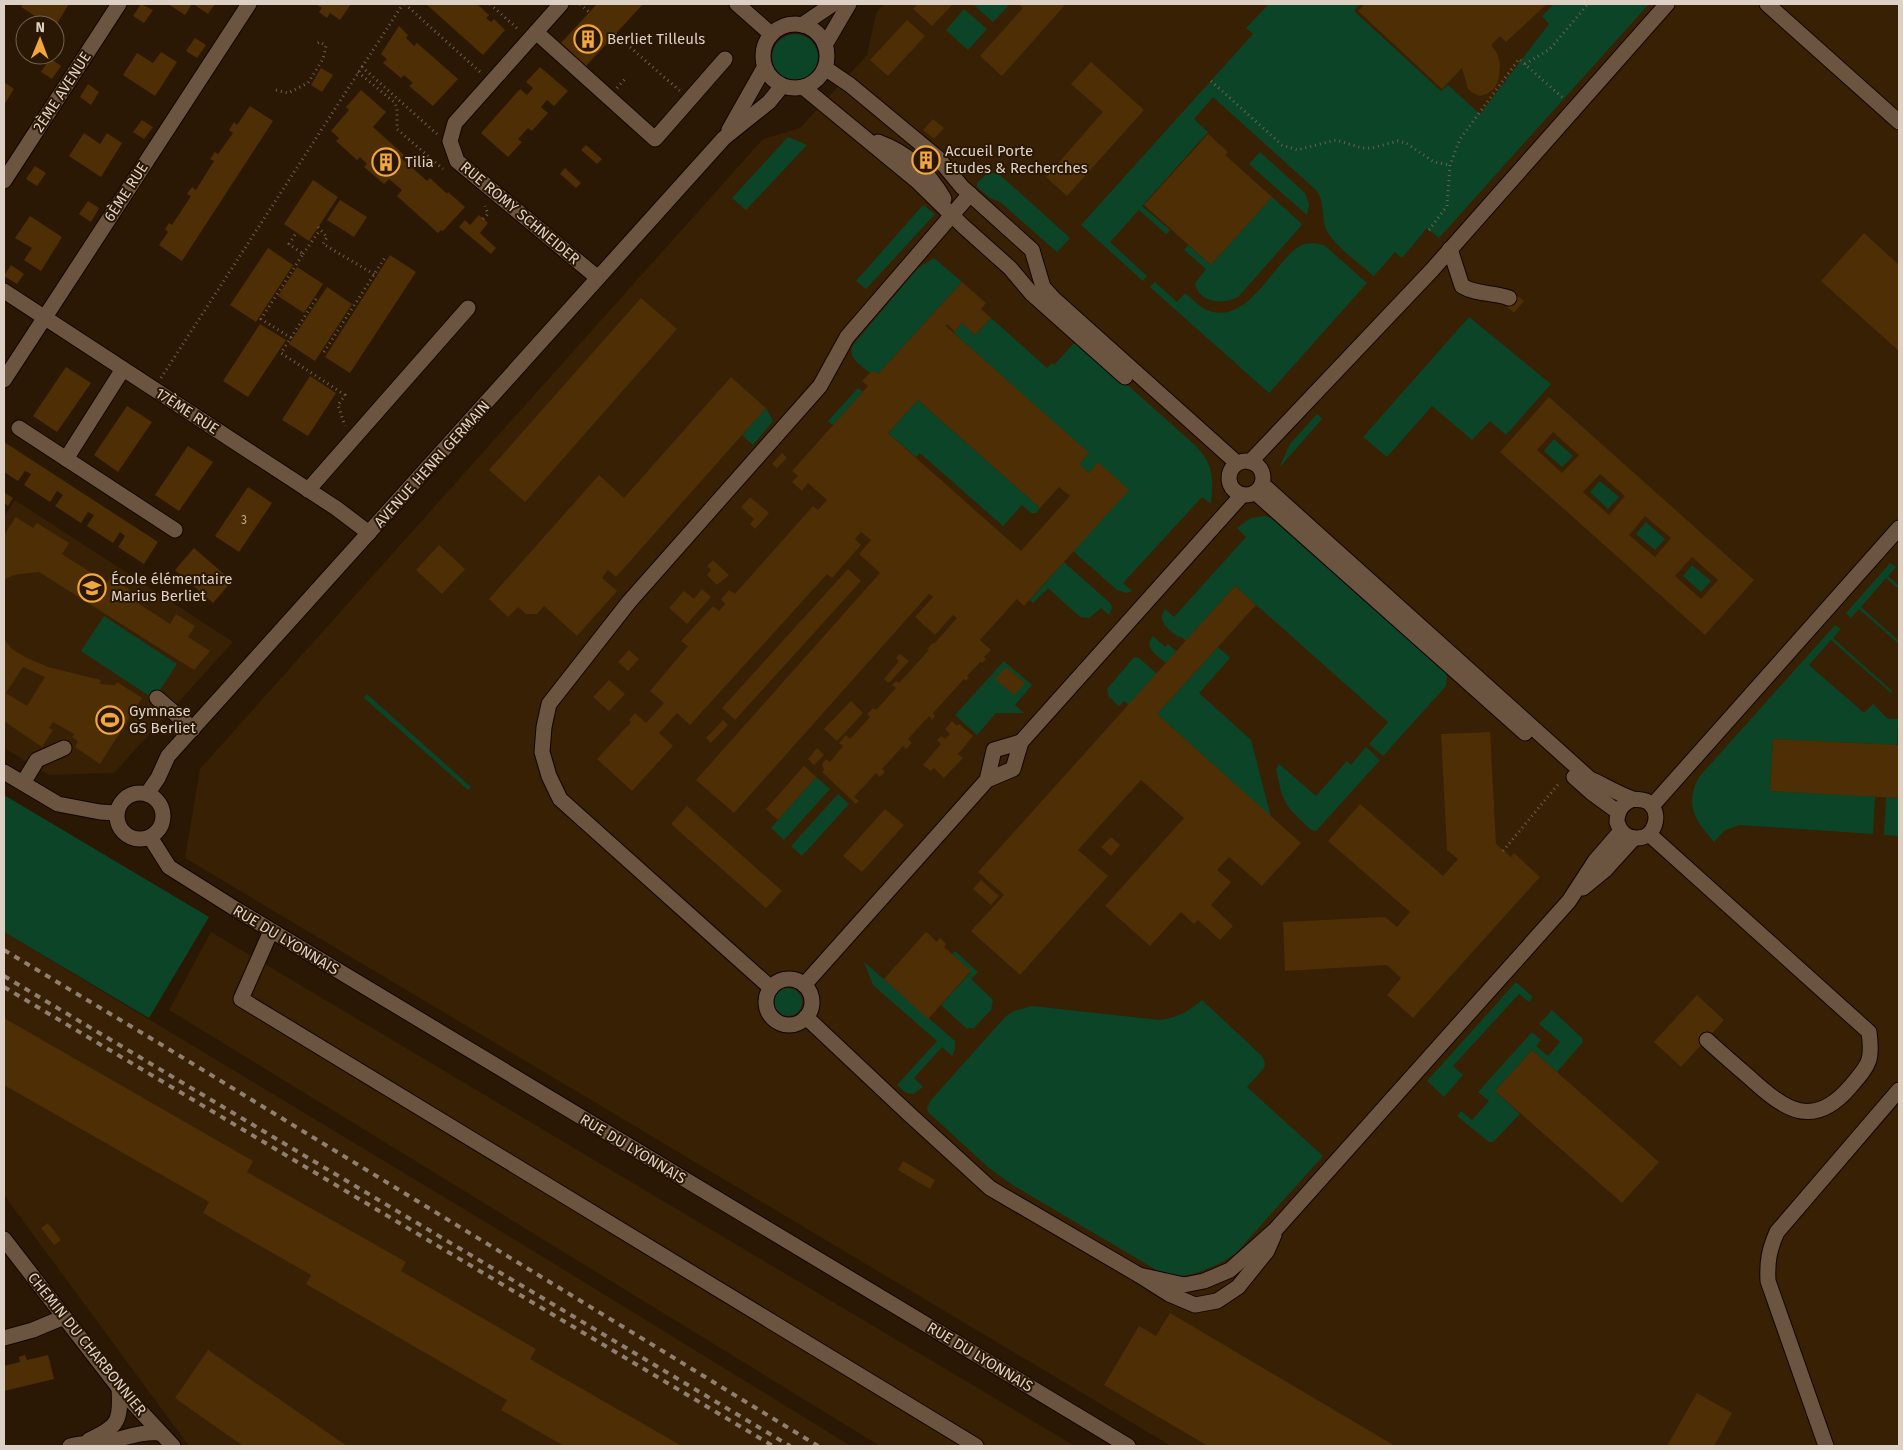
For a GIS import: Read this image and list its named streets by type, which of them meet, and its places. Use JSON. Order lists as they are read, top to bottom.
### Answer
{
  "streets": {
    "street": [
      "2ÈME AVENUE",
      "6ÈME RUE",
      "RUE ROMY SCHNEIDER",
      "17ÈME RUE",
      "AVENUE HENRI GERMAIN",
      "RUE DU LYONNAIS",
      "CHEMIN DU CHARBONNIER"
    ]
  },
  "crossings": [
    ["6ÈME RUE", "17ÈME RUE"],
    ["RUE ROMY SCHNEIDER", "AVENUE HENRI GERMAIN"],
    ["17ÈME RUE", "AVENUE HENRI GERMAIN"],
    ["AVENUE HENRI GERMAIN", "RUE DU LYONNAIS"]
  ],
  "places": {
    "building": ["Berliet Tilleuls", "Accueil Porte Etudes & Recherches", "Tilia"],
    "school or university": ["École élémentaire Marius Berliet"],
    "sports": ["Gymnase GS Berliet"]
  },
  "house_numbers": ["3"],
  "north": "top"
}
